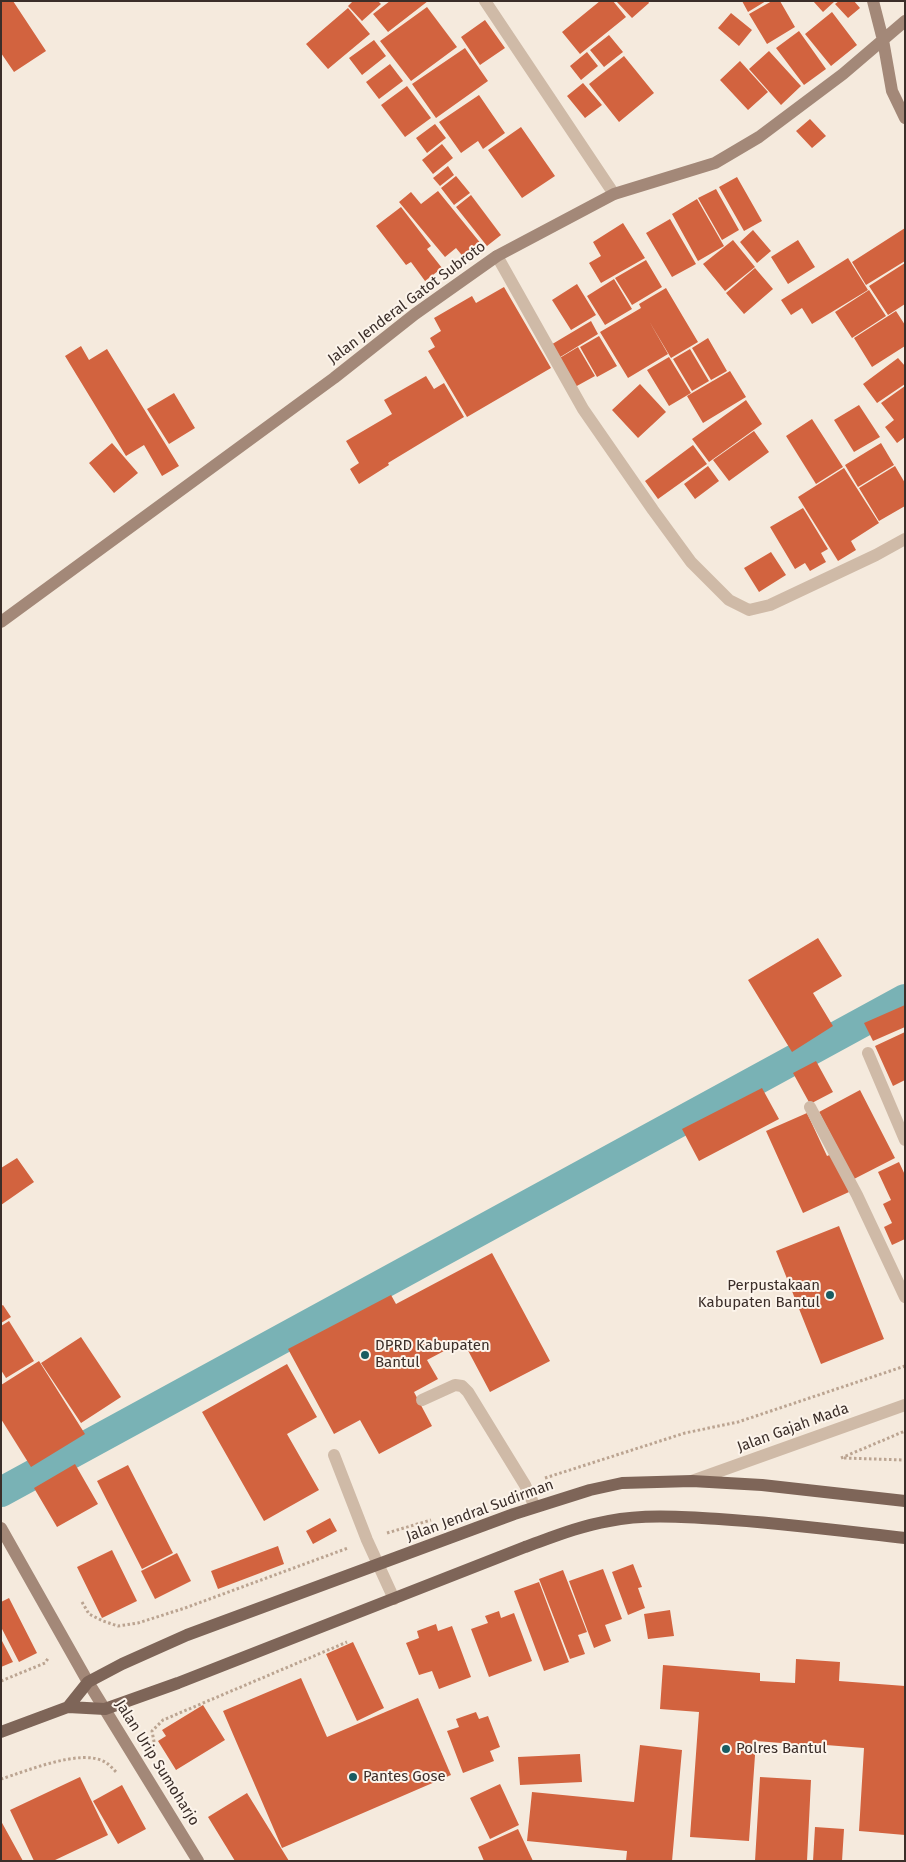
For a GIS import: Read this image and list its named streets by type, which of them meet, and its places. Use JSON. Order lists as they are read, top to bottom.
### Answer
{
  "streets": {
    "main road": ["Jalan Jenderal Gatot Subroto", "Jalan Jendral Sudirman", "Jalan Urip Sumoharjo"],
    "street": ["Jalan Gajah Mada"]
  },
  "crossings": [
    ["Jalan Gajah Mada", "Jalan Jendral Sudirman"],
    ["Jalan Jendral Sudirman", "Jalan Urip Sumoharjo"]
  ],
  "places": [
    "Perpustakaan Kabupaten Bantul",
    "DPRD Kabupaten Bantul",
    "Polres Bantul",
    "Pantes Gose"
  ]
}
